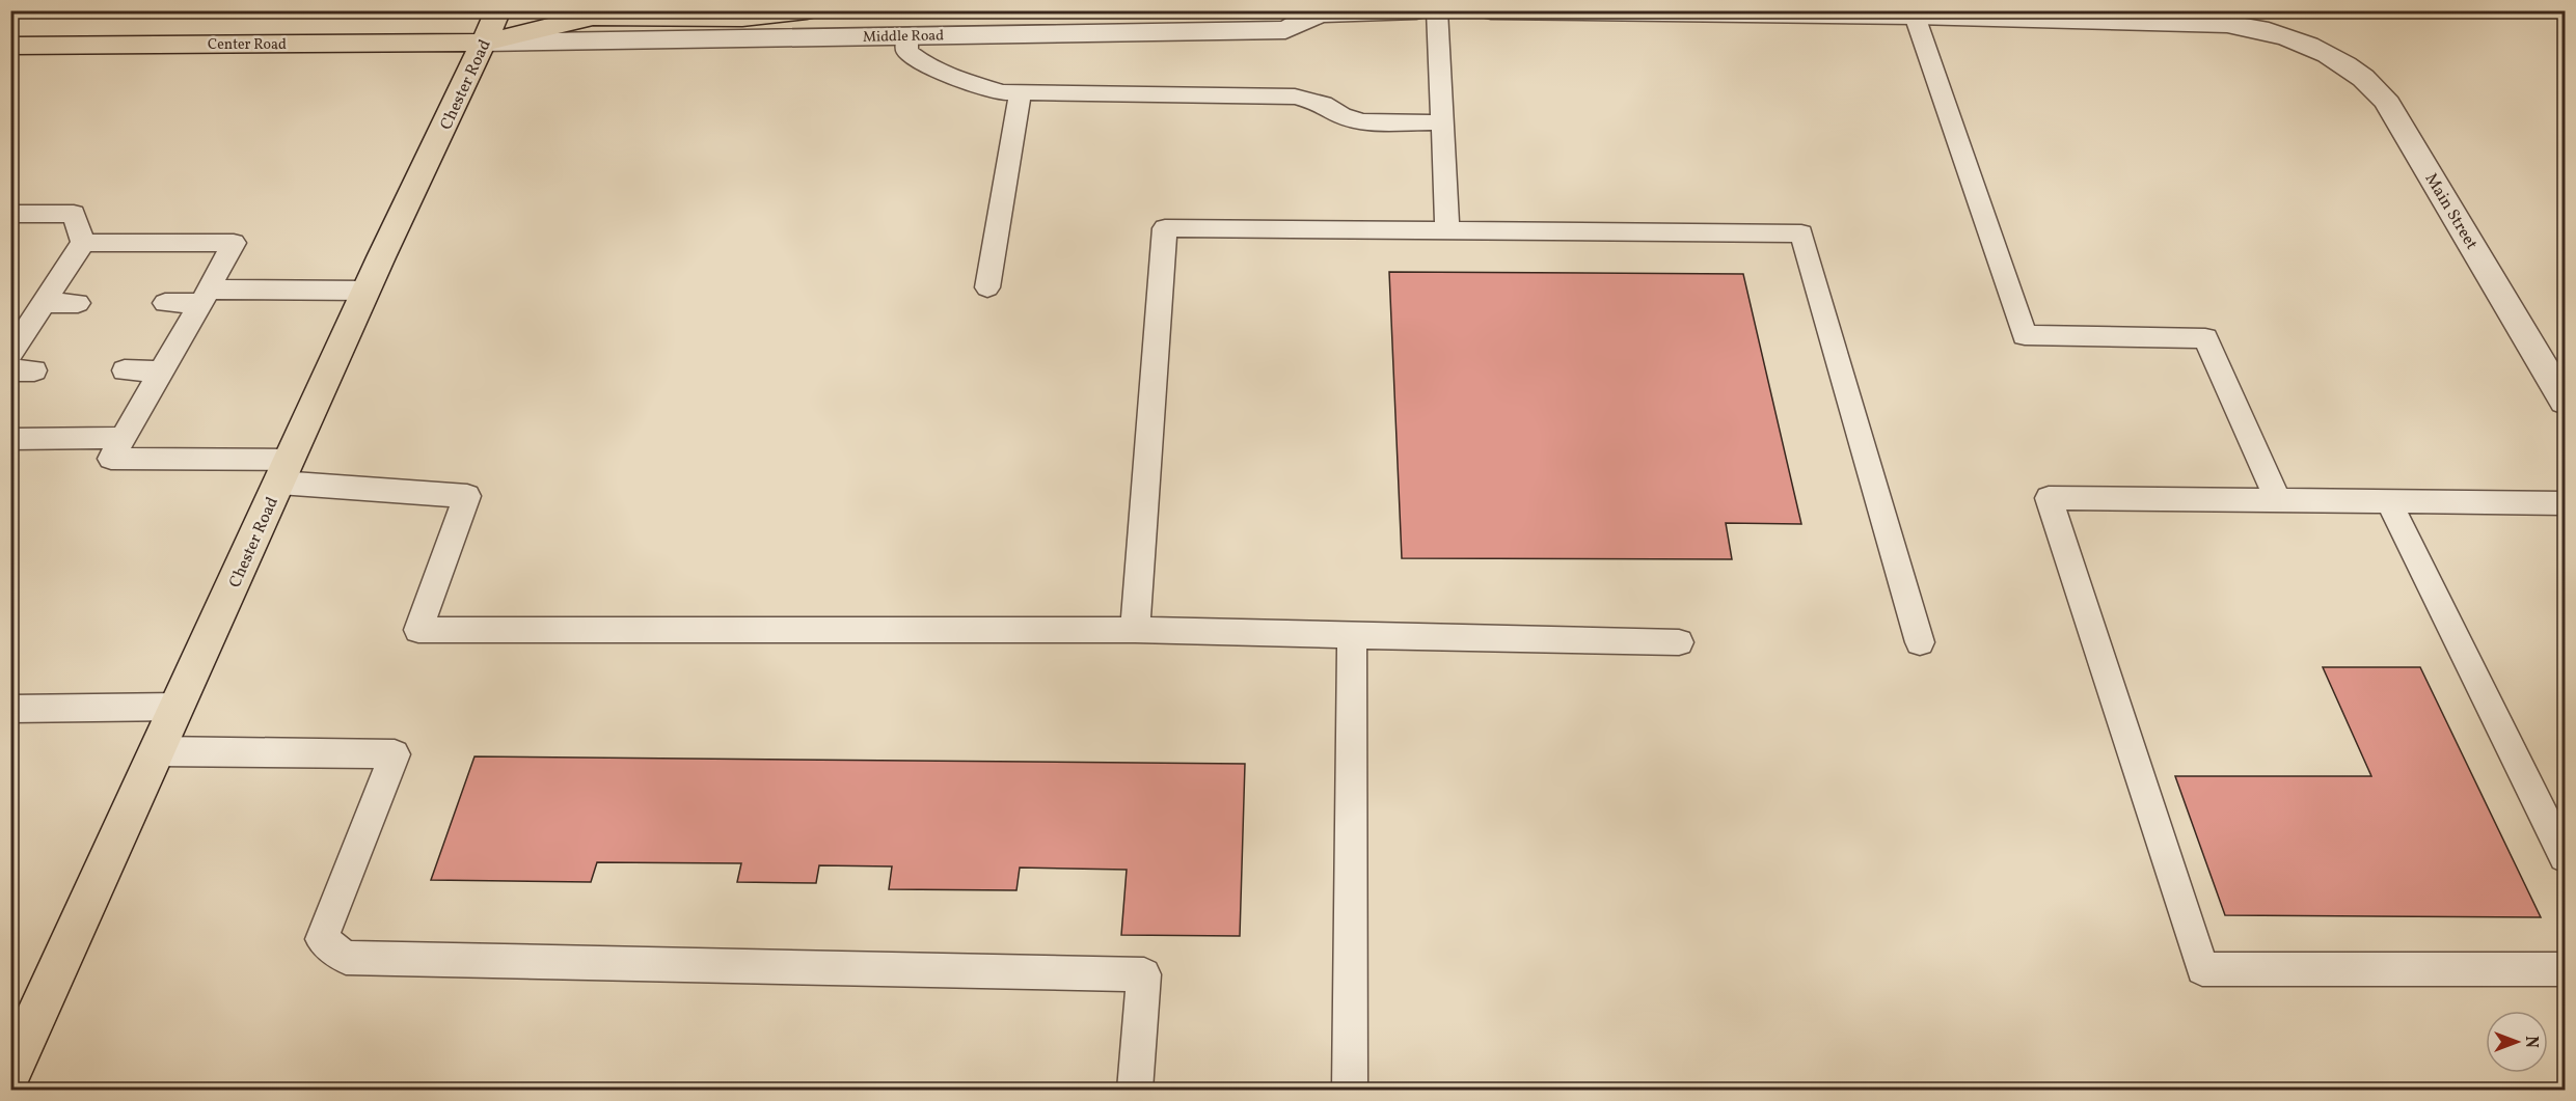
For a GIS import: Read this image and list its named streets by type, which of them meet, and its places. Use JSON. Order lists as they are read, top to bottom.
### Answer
{
  "streets": {
    "main road": ["Center Road", "Chester Road"],
    "street": ["Middle Road", "Main Street"]
  },
  "crossings": [
    ["Middle Road", "Center Road"],
    ["Middle Road", "Chester Road"],
    ["Center Road", "Chester Road"]
  ],
  "north": "right"
}
